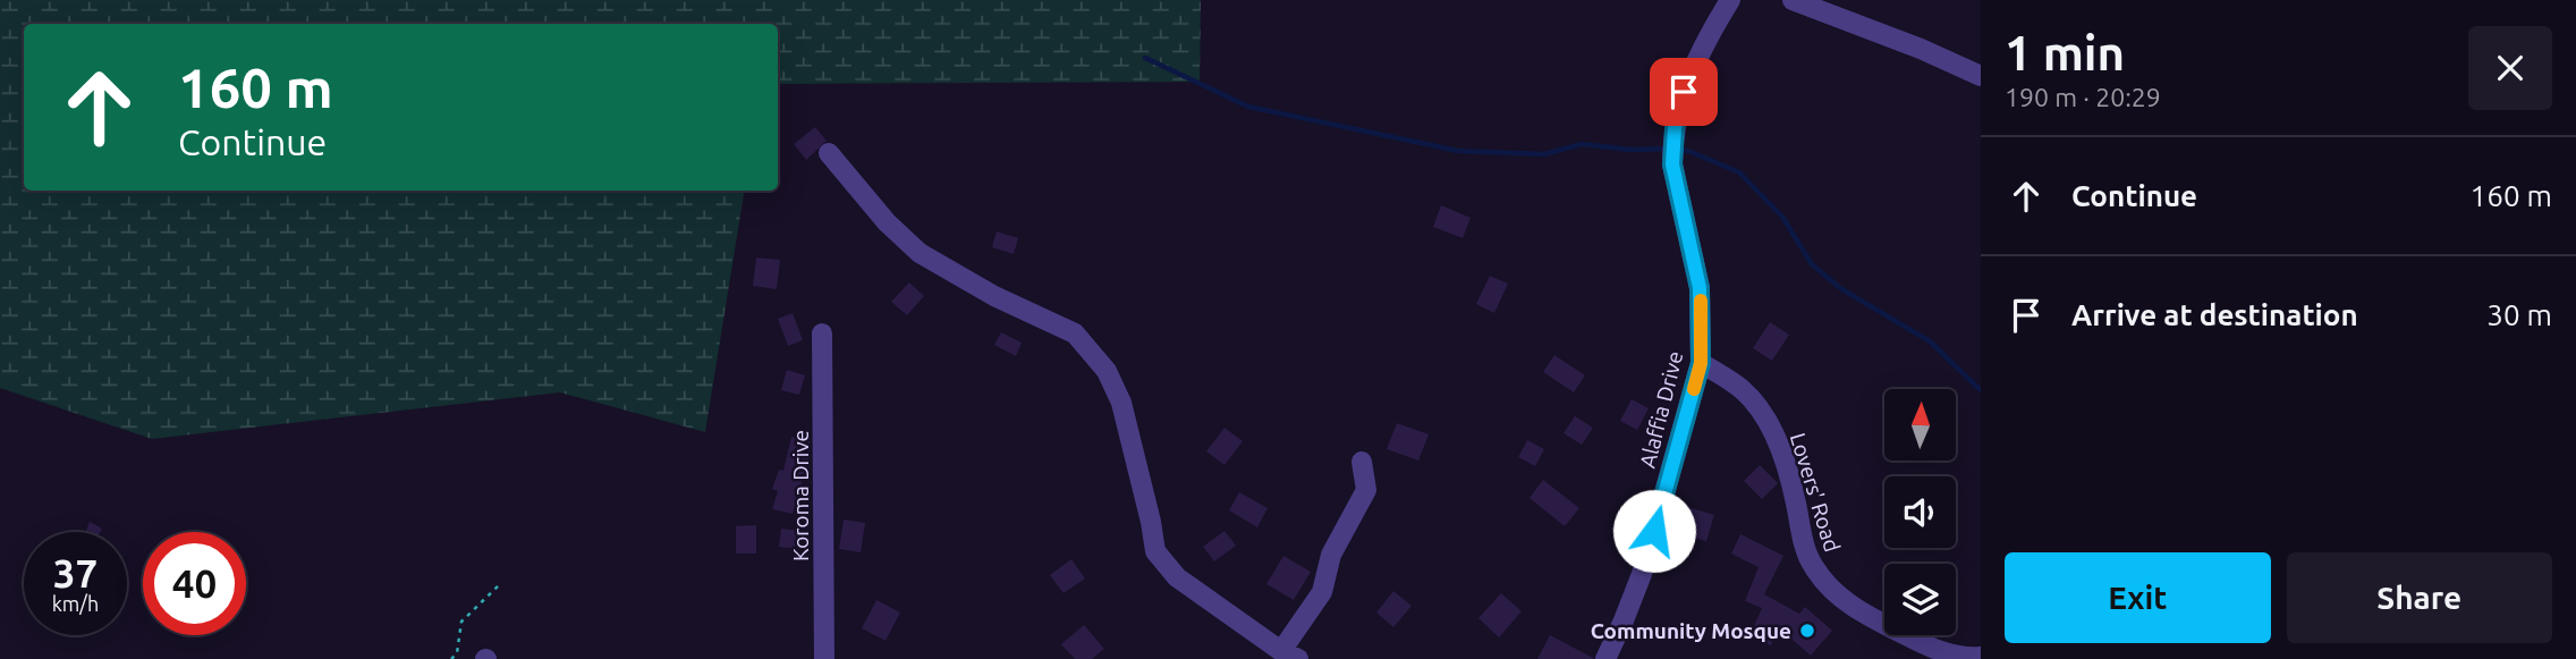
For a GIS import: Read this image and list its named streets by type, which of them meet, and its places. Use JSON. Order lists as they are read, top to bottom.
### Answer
{
  "streets": {
    "street": ["Alaffia Drive", "Lovers' Road", "Koroma Drive"]
  },
  "crossings": [
    ["Alaffia Drive", "Lovers' Road"]
  ],
  "places": ["Community Mosque"],
  "north": "top",
  "page": {
    "heading": ["1 min", "190 m · 20:29"],
    "turn": ["160 m", "Continue"],
    "list": [
      {
        "name": "Continue",
        "value": "160 m"
      },
      {
        "name": "Arrive at destination",
        "value": "30 m"
      }
    ],
    "speed": "37 km/h",
    "limit": "40",
    "buttons": ["Exit", "Share"]
  }
}
